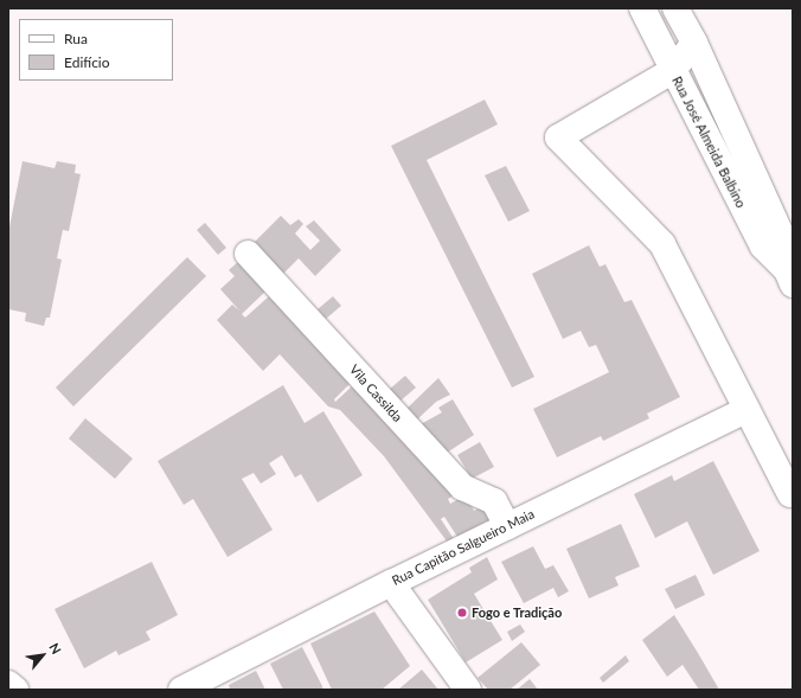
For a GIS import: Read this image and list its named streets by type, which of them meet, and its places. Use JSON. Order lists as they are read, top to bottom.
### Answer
{
  "streets": {
    "street": ["Rua José Almeida Balbino", "Vila Cassilda", "Rua Capitão Salgueiro Maia"]
  },
  "crossings": [
    ["Vila Cassilda", "Rua Capitão Salgueiro Maia"]
  ],
  "places": ["Fogo e Tradição"],
  "legend": ["Rua", "Edifício"],
  "north": "top right"
}
